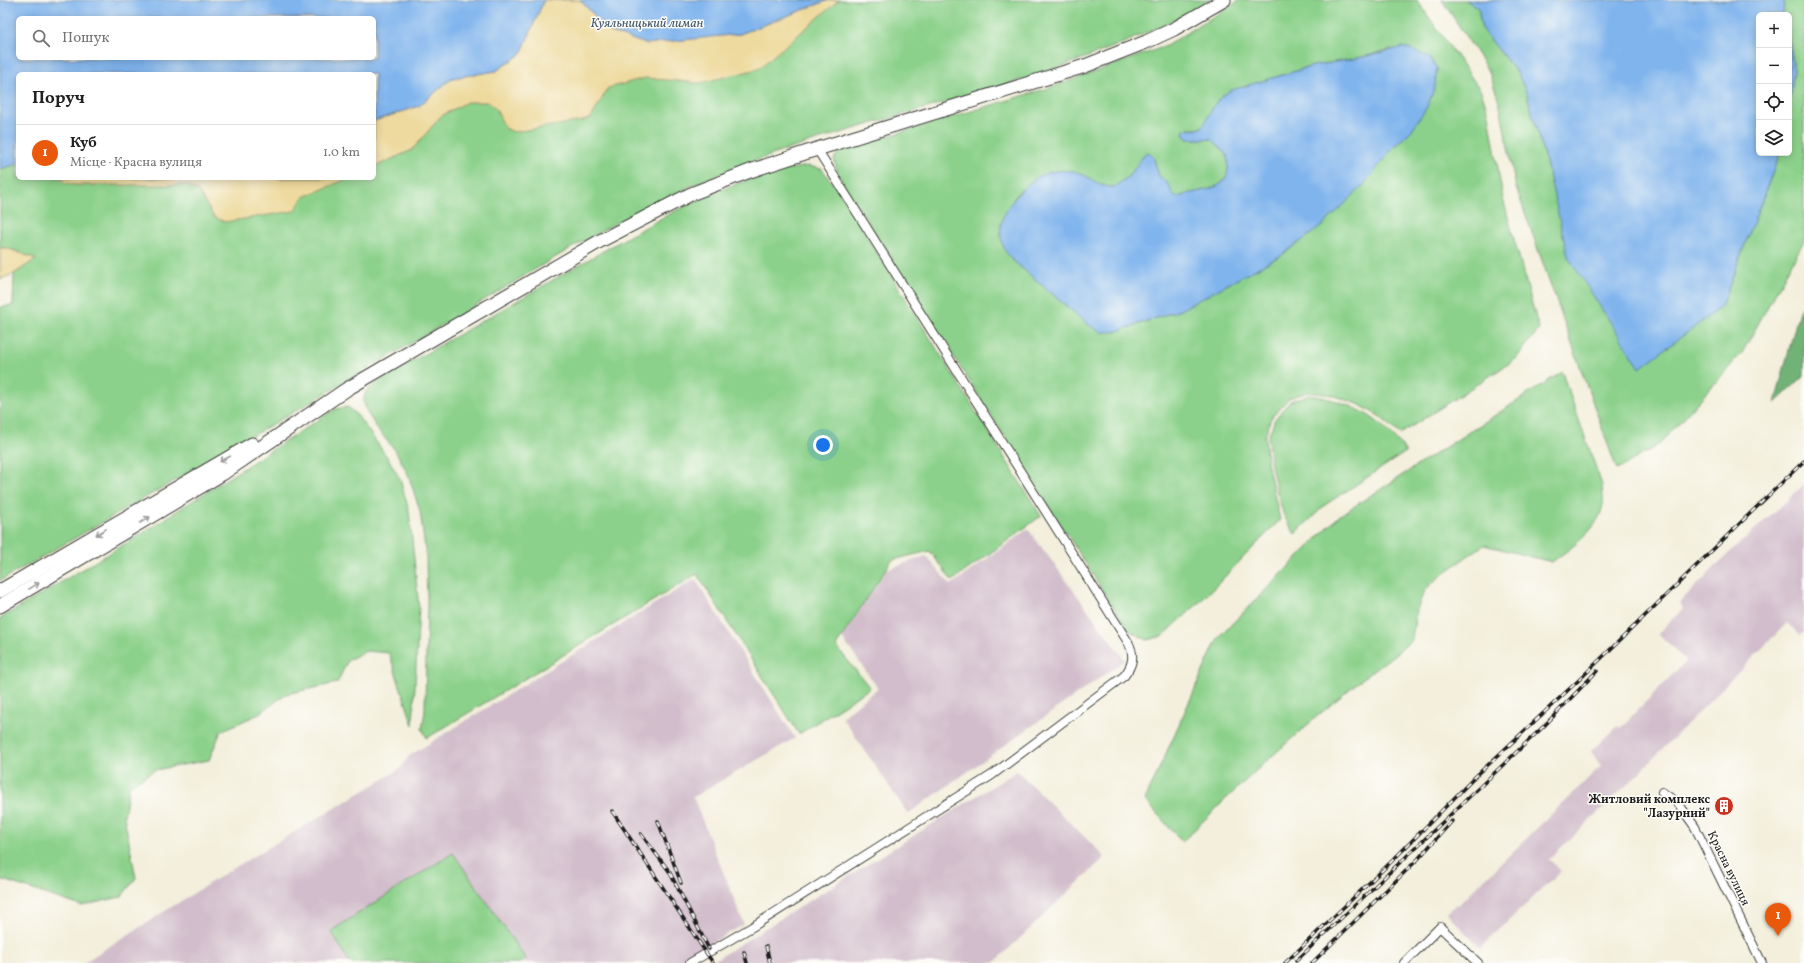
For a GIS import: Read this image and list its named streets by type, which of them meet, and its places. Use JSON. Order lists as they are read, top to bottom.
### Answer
{
  "streets": {
    "street": ["Красна вулиця"]
  },
  "water": ["Куяльницький лиман"],
  "places": {
    "building": ["Житловий комплекс \"Лазурний\""]
  },
  "page": {
    "map_buttons": ["+", "−"],
    "search": "Пошук",
    "heading": "Поруч",
    "list": [
      {
        "mark": "1",
        "name": "Куб",
        "note": "Місце · Красна вулиця",
        "value": "1.0 km"
      }
    ],
    "pins": "1"
  }
}
